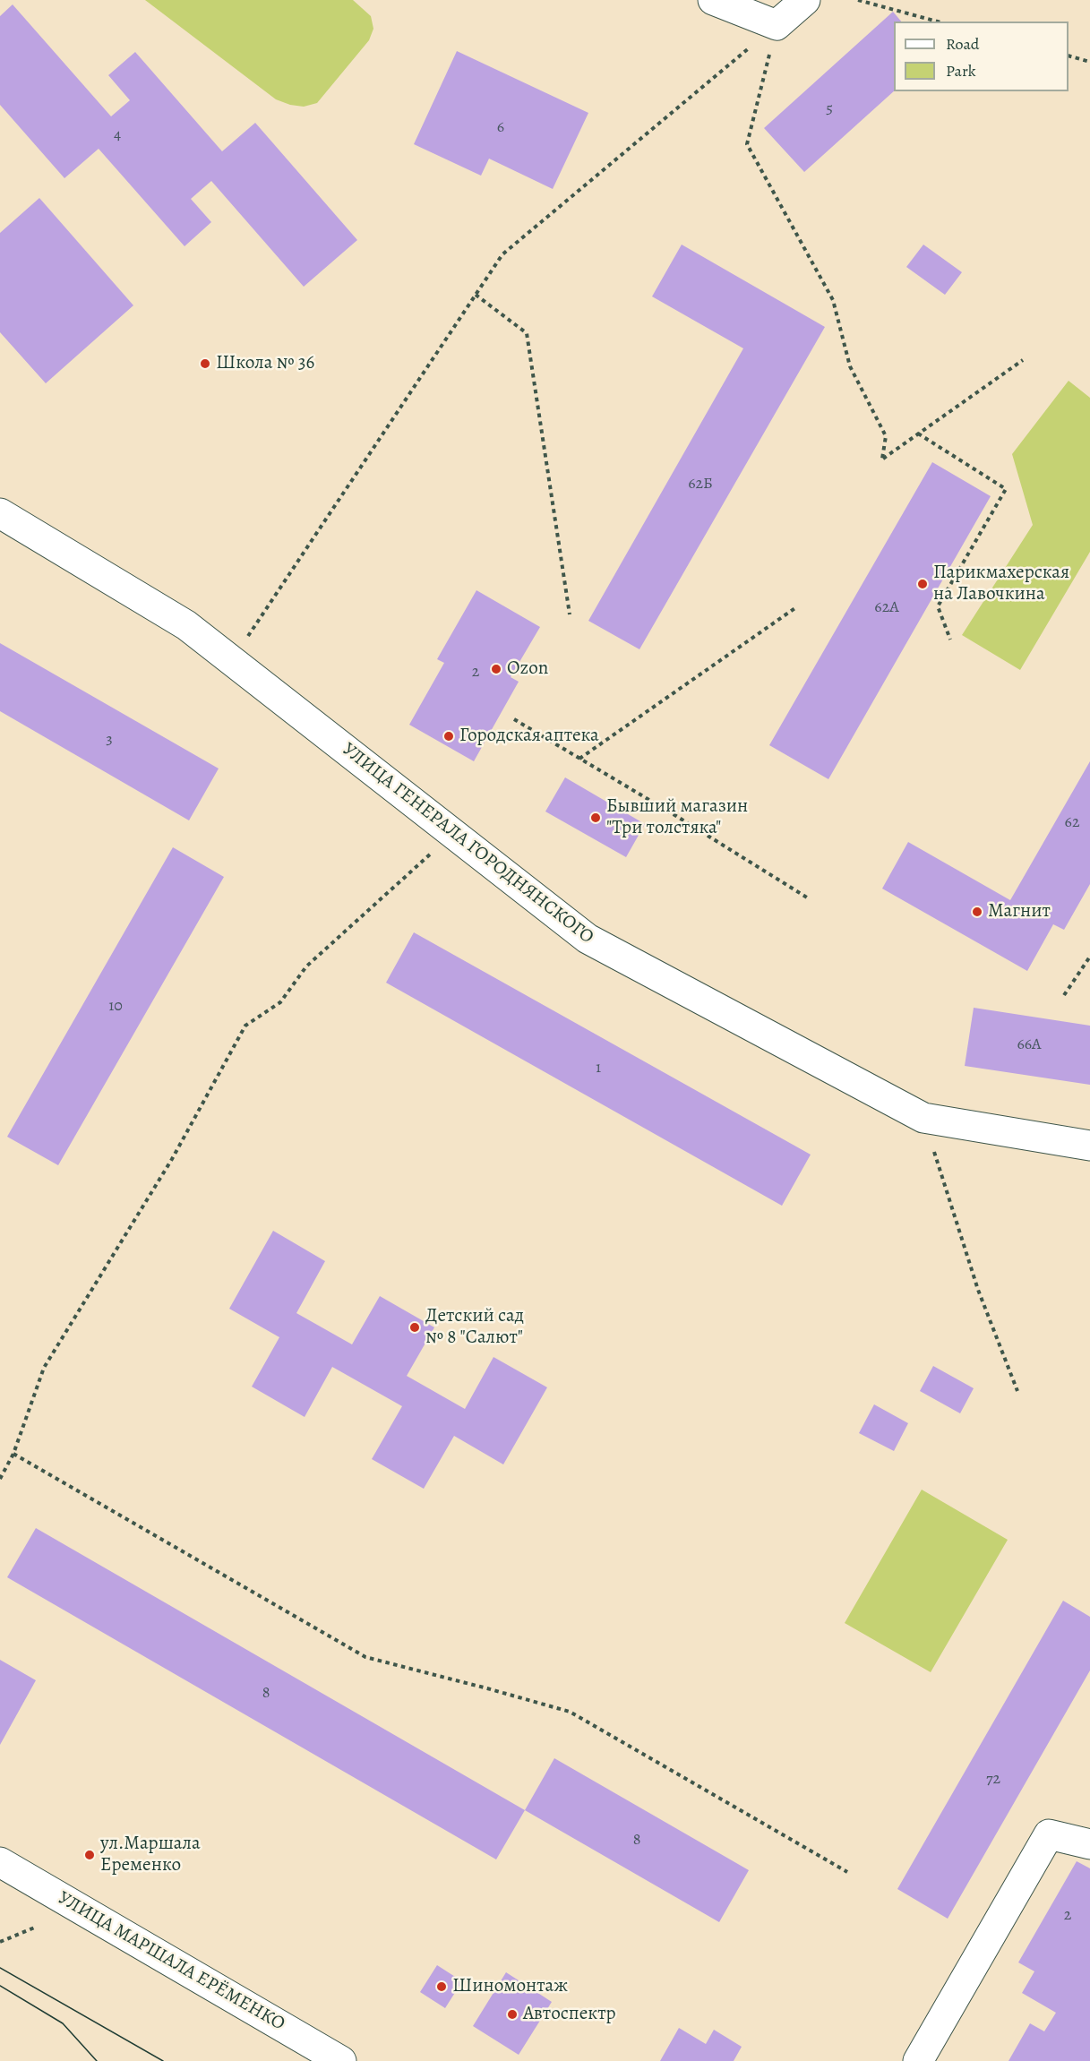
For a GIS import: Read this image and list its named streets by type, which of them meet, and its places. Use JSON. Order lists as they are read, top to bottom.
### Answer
{
  "streets": {
    "street": ["УЛИЦА ГЕНЕРАЛА ГОРОДНЯНСКОГО", "УЛИЦА МАРШАЛА ЕРЁМЕНКО"]
  },
  "places": [
    "Школа № 36",
    "Парикмахерская на Лавочкина",
    "Ozon",
    "Городская аптека",
    "Бывший магазин \"Три толстяка\"",
    "Магнит",
    "Детский сад № 8 \"Салют\"",
    "ул.Маршала Еременко",
    "Шиномонтаж",
    "Автоспектр"
  ],
  "house_numbers": [
    "5",
    "6",
    "4",
    "62Б",
    "62А",
    "2",
    "3",
    "62",
    "10",
    "66А",
    "1",
    "8",
    "72",
    "8",
    "2"
  ],
  "legend": ["Road", "Park"]
}
